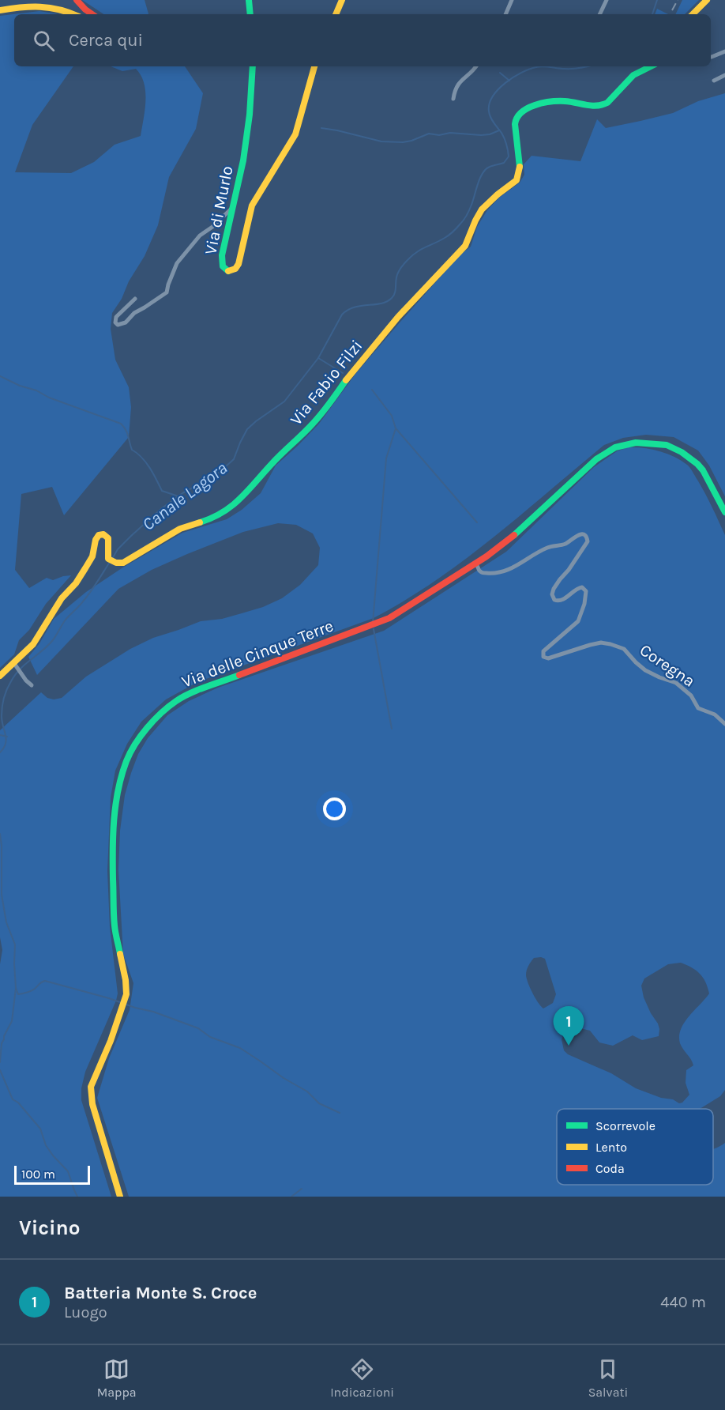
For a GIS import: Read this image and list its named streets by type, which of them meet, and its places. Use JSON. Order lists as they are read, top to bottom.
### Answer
{
  "streets": {
    "street": [
      "Via di Murlo",
      "Via Fabio Filzi",
      "Via delle Cinque Terre",
      "Coregna"
    ]
  },
  "crossings": [
    ["Via delle Cinque Terre", "Coregna"]
  ],
  "water": ["Canale Lagora"],
  "legend": ["Scorrevole", "Lento", "Coda"],
  "scale_bar": "100 m",
  "page": {
    "search": "Cerca qui",
    "pins": "1",
    "scale": "100 m",
    "heading": "Vicino",
    "list": [
      {
        "mark": "1",
        "name": "Batteria Monte S. Croce",
        "note": "Luogo",
        "value": "440 m"
      }
    ],
    "nav": ["Mappa", "Indicazioni", "Salvati"]
  }
}
